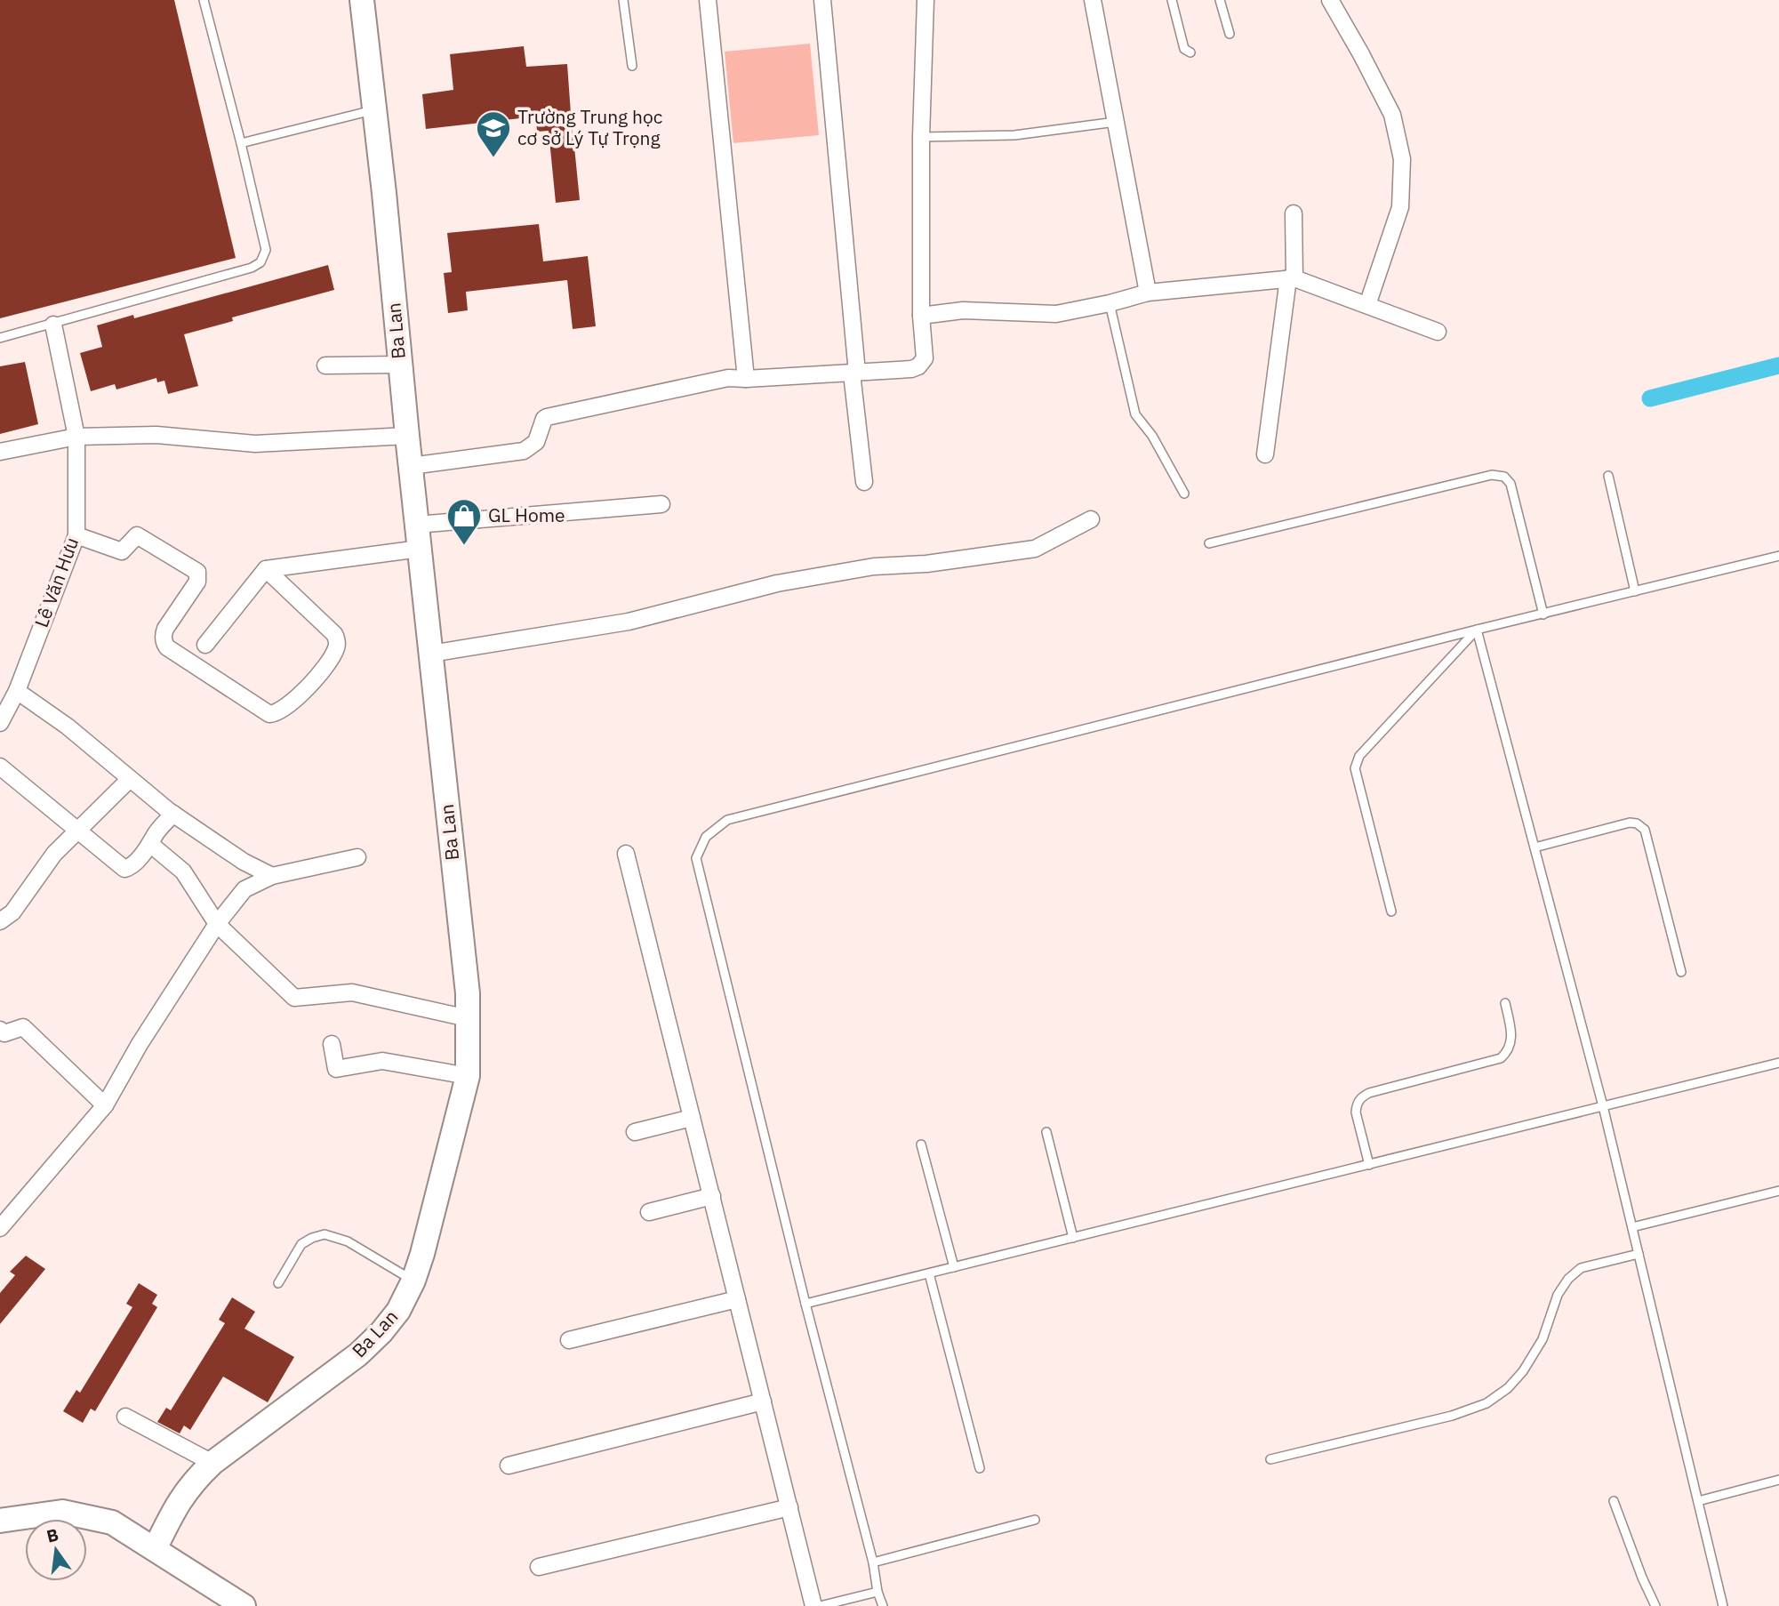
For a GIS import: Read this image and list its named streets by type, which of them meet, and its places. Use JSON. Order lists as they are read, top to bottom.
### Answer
{
  "streets": {
    "street": ["Ba Lan", "Lê Văn Hưu"]
  },
  "places": {
    "school or university": ["Trường Trung học cơ sở Lý Tự Trọng"],
    "shop": ["GL Home"]
  },
  "north": "top"
}
